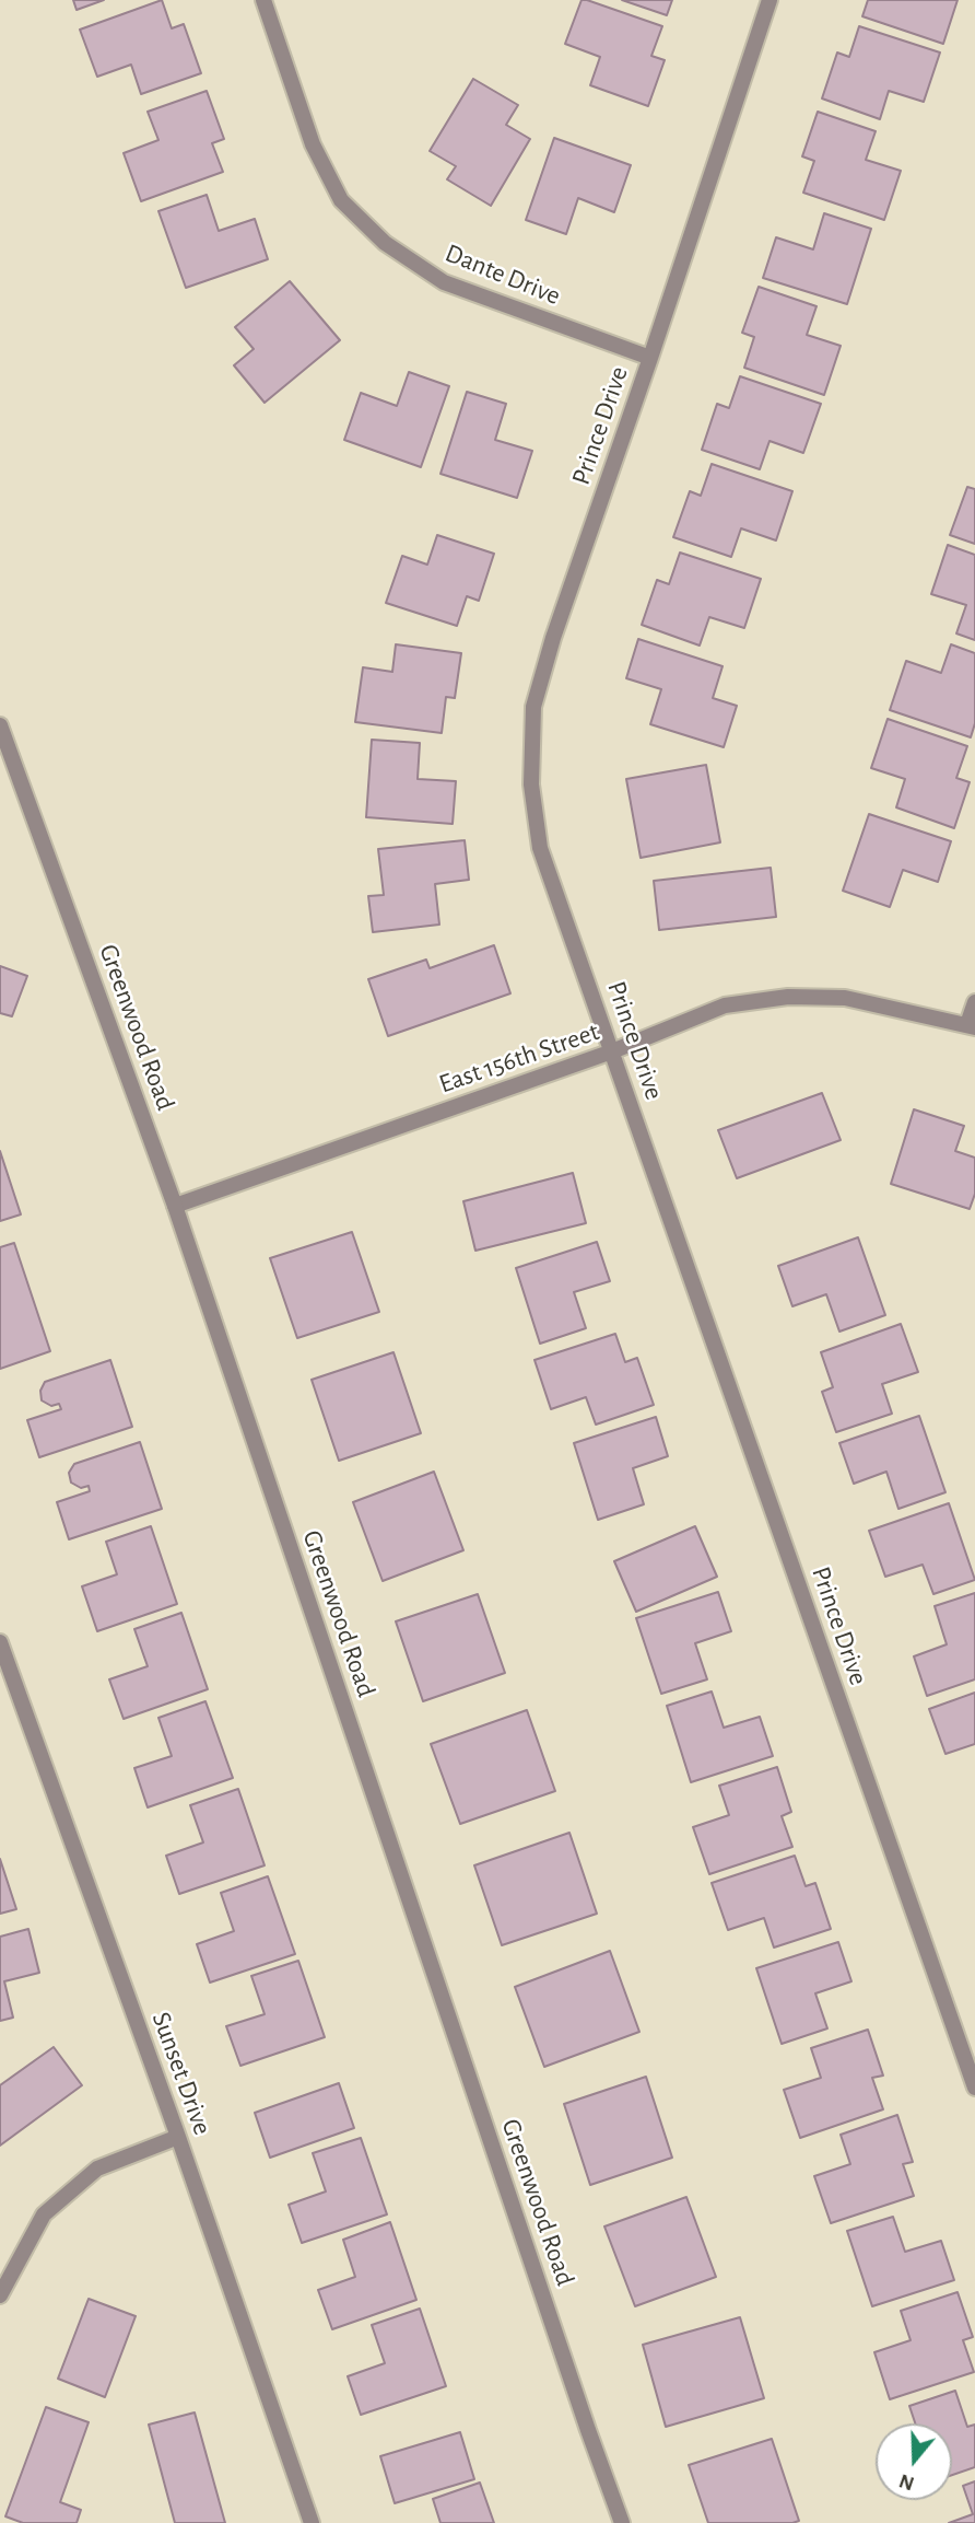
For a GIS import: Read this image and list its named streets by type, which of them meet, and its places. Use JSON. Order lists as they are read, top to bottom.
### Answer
{
  "streets": {
    "street": [
      "Dante Drive",
      "Prince Drive",
      "Greenwood Road",
      "East 156th Street",
      "Sunset Drive"
    ]
  },
  "crossings": [
    ["Dante Drive", "Prince Drive"],
    ["Prince Drive", "East 156th Street"],
    ["Greenwood Road", "East 156th Street"]
  ],
  "north": "bottom"
}
